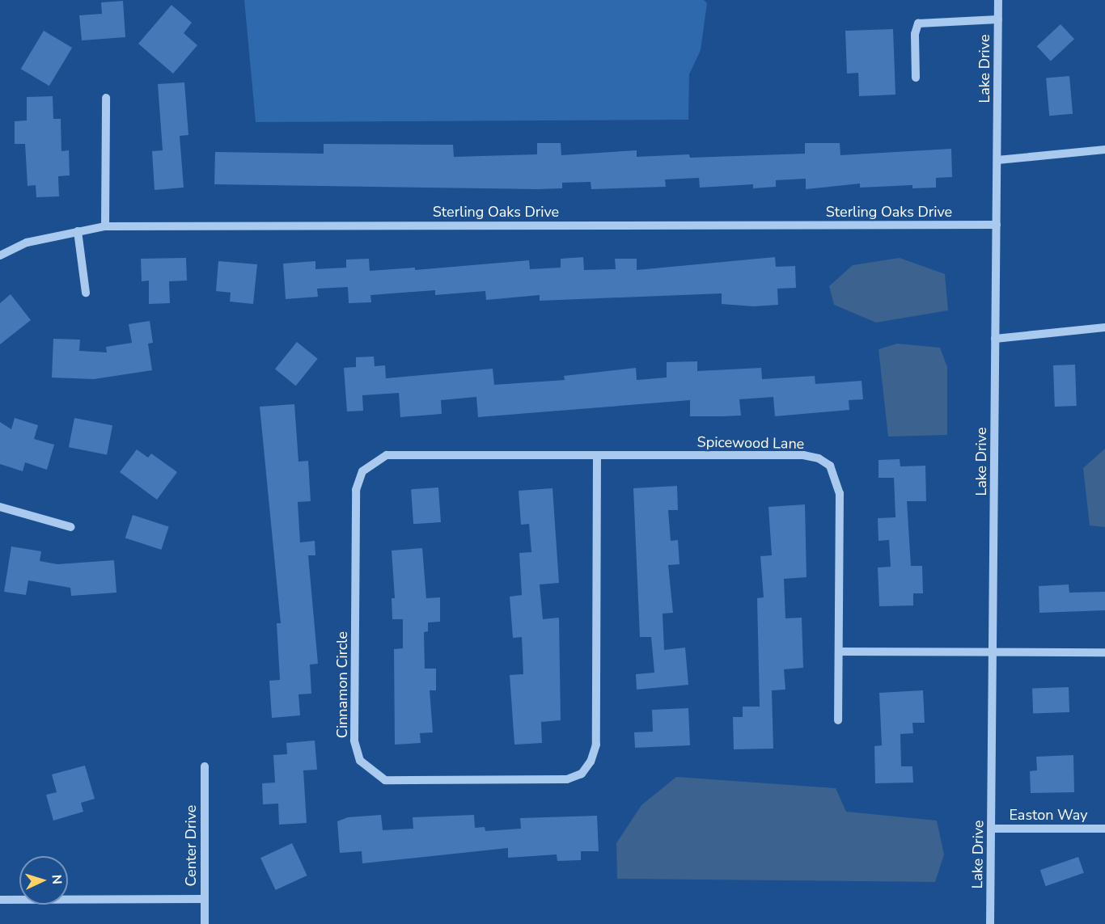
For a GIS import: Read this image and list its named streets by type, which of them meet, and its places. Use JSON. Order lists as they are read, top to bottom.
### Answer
{
  "streets": {
    "street": [
      "Lake Drive",
      "Sterling Oaks Drive",
      "Spicewood Lane",
      "Cinnamon Circle",
      "Easton Way",
      "Center Drive"
    ]
  },
  "crossings": [
    ["Lake Drive", "Sterling Oaks Drive"],
    ["Lake Drive", "Easton Way"],
    ["Spicewood Lane", "Cinnamon Circle"]
  ],
  "north": "right"
}
